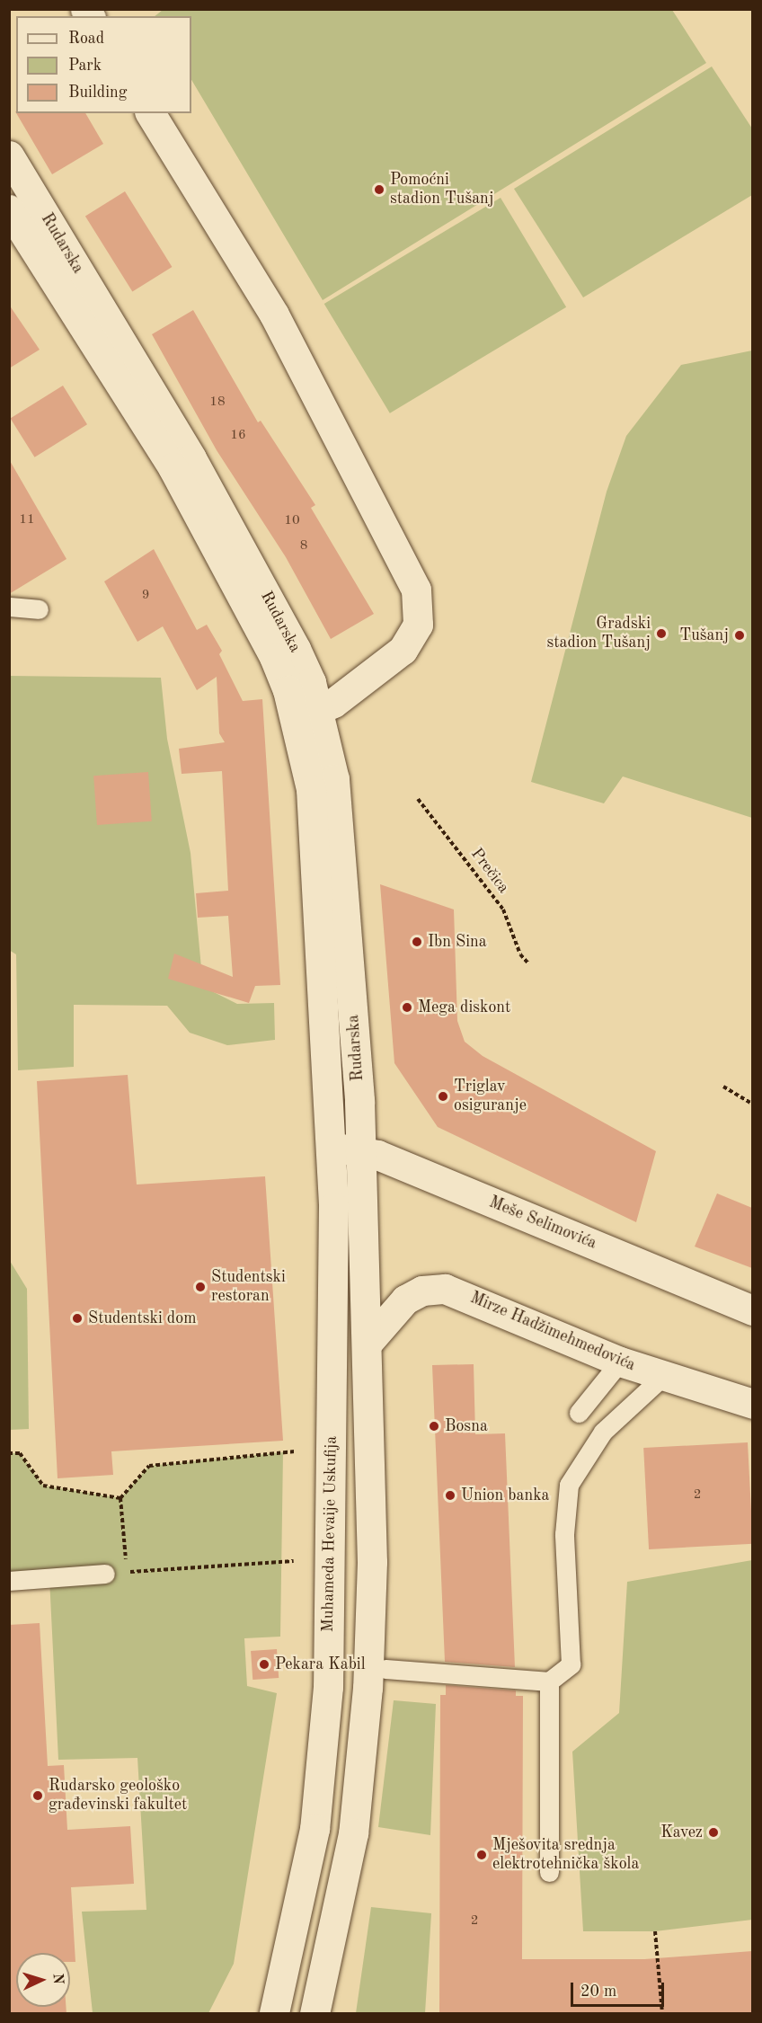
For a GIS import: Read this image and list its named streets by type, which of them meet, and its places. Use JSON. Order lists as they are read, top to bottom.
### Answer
{
  "streets": {
    "main road": [
      "Rudarska",
      "Meše Selimovića",
      "Mirze Hadžimehmedovića",
      "Muhameda Hevaije Uskufija"
    ],
    "path": ["Prečica"]
  },
  "crossings": [
    ["Rudarska", "Meše Selimovića"],
    ["Rudarska", "Muhameda Hevaije Uskufija"],
    ["Meše Selimovića", "Muhameda Hevaije Uskufija"]
  ],
  "places": [
    "Pomoćni stadion Tušanj",
    "Gradski stadion Tušanj",
    "Tušanj",
    "Ibn Sina",
    "Mega diskont",
    "Triglav osiguranje",
    "Studentski restoran",
    "Studentski dom",
    "Bosna",
    "Union banka",
    "Pekara Kabil",
    "Rudarsko geološko građevinski fakultet",
    "Kavez",
    "Mješovita srednja elektrotehnička škola"
  ],
  "house_numbers": [
    "18",
    "16",
    "11",
    "10",
    "8",
    "9",
    "2",
    "2"
  ],
  "legend": ["Road", "Park", "Building"],
  "scale_bar": "20 m",
  "north": "right"
}
